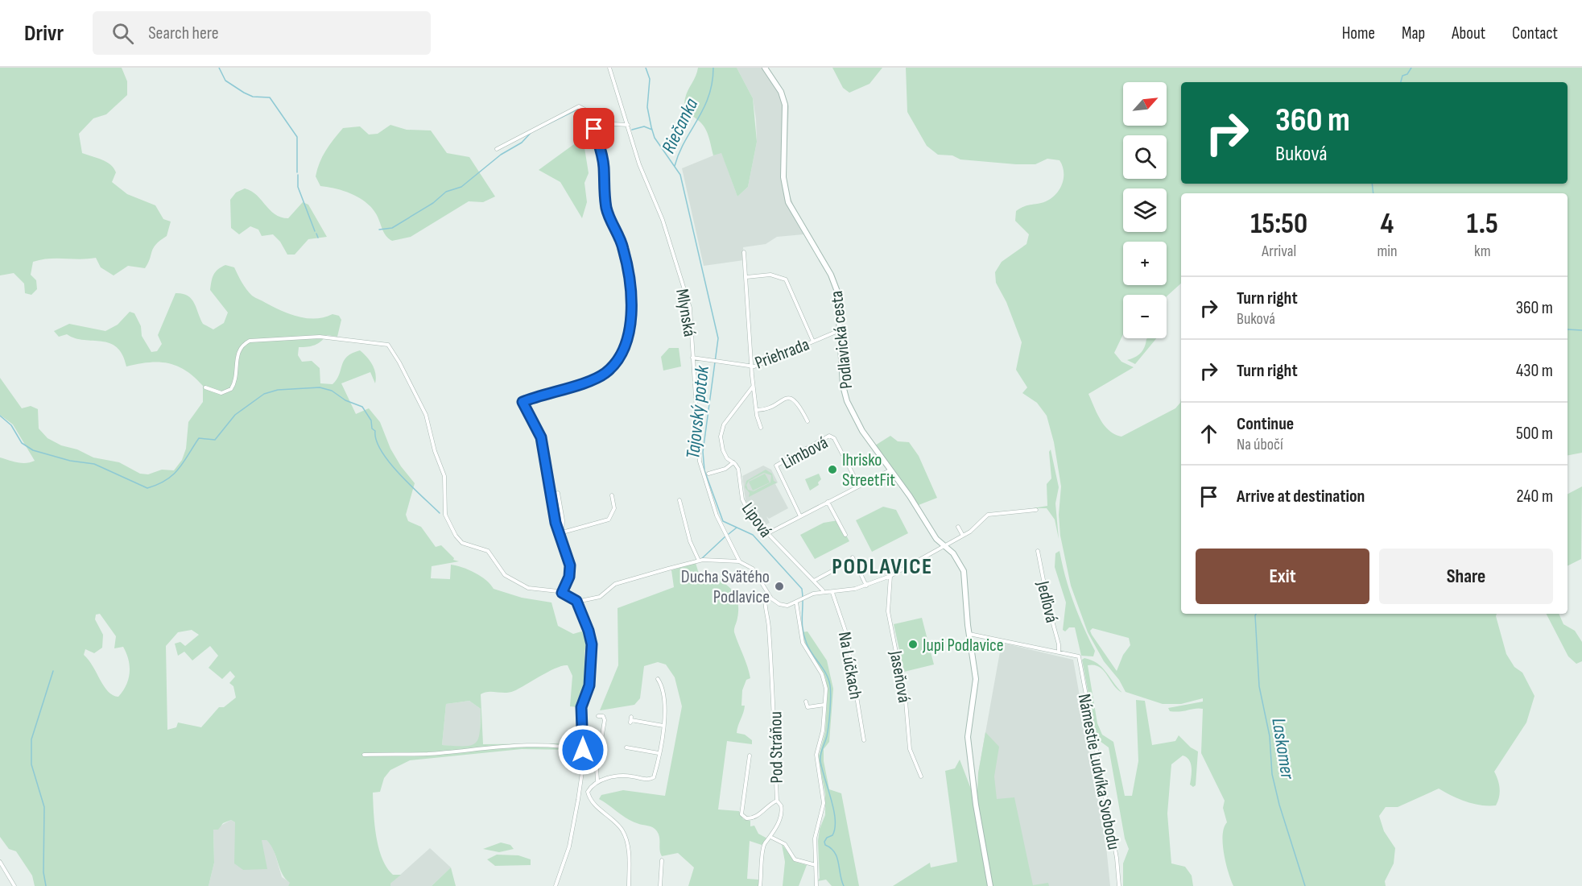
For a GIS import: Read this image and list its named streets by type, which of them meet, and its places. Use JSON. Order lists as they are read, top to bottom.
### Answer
{
  "streets": {
    "main road": ["Podlavická cesta"],
    "street": [
      "Mlynská",
      "Priehrada",
      "Limbová",
      "Lipová",
      "Jedľová",
      "Na Lúčkach",
      "Jaseňová",
      "Pod Stráňou",
      "Námestie Ludvíka Svobodu"
    ]
  },
  "crossings": [
    ["Mlynská", "Priehrada"],
    ["Podlavická cesta", "Priehrada"],
    ["Podlavická cesta", "Jedľová"],
    ["Jedľová", "Námestie Ludvíka Svobodu"]
  ],
  "districts": ["PODLAVICE"],
  "water": ["Riečanka", "Tajovský potok", "Laskomer"],
  "places": ["Ihrisko StreetFit", "Ducha Svätého Podlavice", "Jupi Podlavice"],
  "north": "top right",
  "page": {
    "header": "Drivr",
    "search": "Search here",
    "nav": [
      "Home",
      "Map",
      "About",
      "Contact"
    ],
    "map_buttons": ["+", "−"],
    "turn": ["360 m", "Buková"],
    "eta": [
      "15:50",
      "Arrival",
      "4",
      "min",
      "1.5",
      "km"
    ],
    "list": [
      {
        "name": "Turn right",
        "note": "Buková",
        "value": "360 m"
      },
      {
        "name": "Turn right",
        "value": "430 m"
      },
      {
        "name": "Continue",
        "note": "Na úbočí",
        "value": "500 m"
      },
      {
        "name": "Arrive at destination",
        "value": "240 m"
      }
    ],
    "buttons": ["Exit", "Share"]
  }
}
